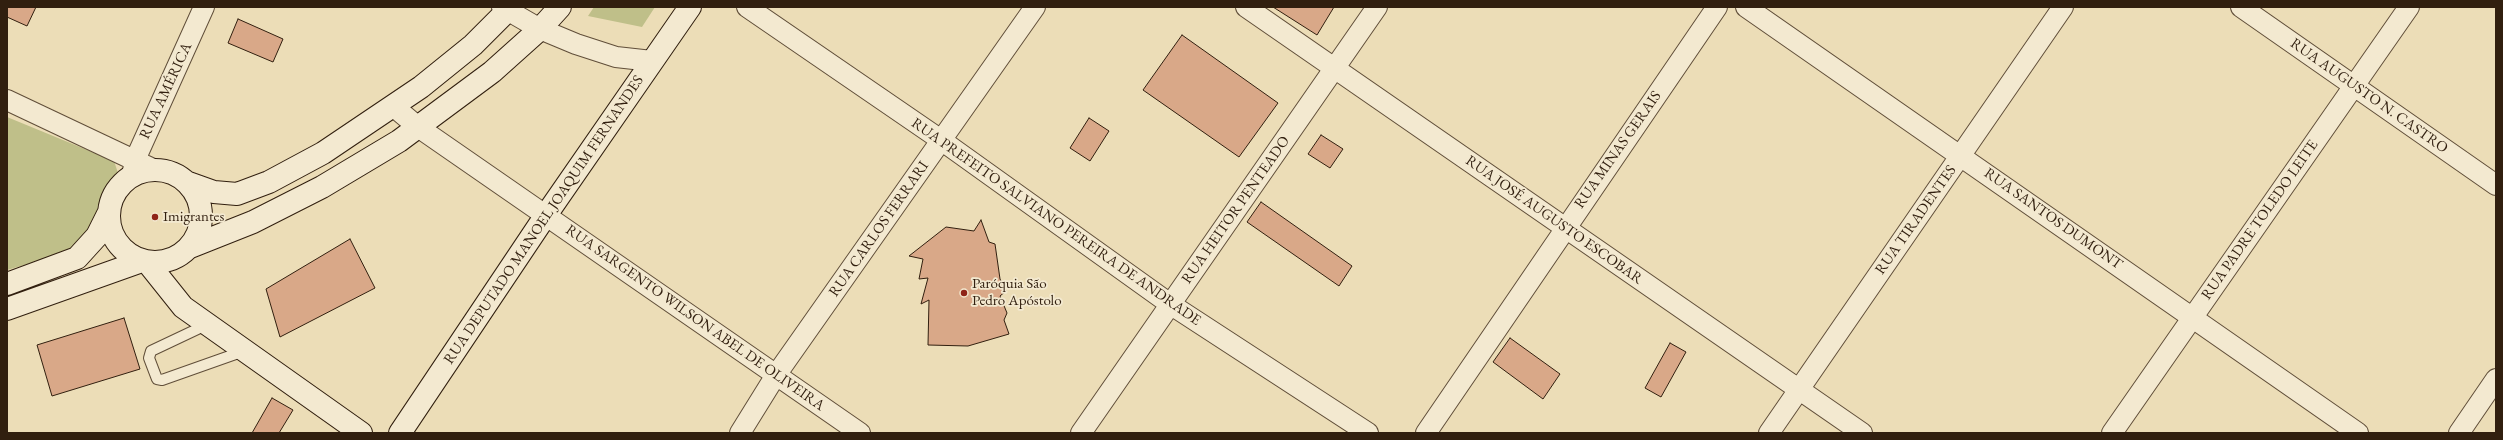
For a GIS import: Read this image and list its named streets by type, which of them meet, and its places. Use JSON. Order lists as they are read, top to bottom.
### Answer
{
  "streets": {
    "main road": ["RUA DEPUTADO MANOEL JOAQUIM FERNANDES"],
    "street": [
      "RUA AMÉRICA",
      "RUA AUGUSTO N. CASTRO",
      "RUA MINAS GERAIS",
      "RUA HEITOR PENTEADO",
      "RUA SANTOS DUMONT",
      "RUA JOSÉ AUGUSTO ESCOBAR",
      "RUA TIRADENTES",
      "RUA PADRE TOLEDO LEITE",
      "RUA PREFEITO SALVIANO PEREIRA DE ANDRADE",
      "RUA CARLOS FERRARI",
      "RUA SARGENTO WILSON ABEL DE OLIVEIRA"
    ]
  },
  "crossings": [
    ["RUA AUGUSTO N. CASTRO", "RUA PADRE TOLEDO LEITE"],
    ["RUA MINAS GERAIS", "RUA JOSÉ AUGUSTO ESCOBAR"],
    ["RUA HEITOR PENTEADO", "RUA JOSÉ AUGUSTO ESCOBAR"],
    ["RUA HEITOR PENTEADO", "RUA PREFEITO SALVIANO PEREIRA DE ANDRADE"],
    ["RUA SANTOS DUMONT", "RUA TIRADENTES"],
    ["RUA SANTOS DUMONT", "RUA PADRE TOLEDO LEITE"],
    ["RUA DEPUTADO MANOEL JOAQUIM FERNANDES", "RUA SARGENTO WILSON ABEL DE OLIVEIRA"],
    ["RUA JOSÉ AUGUSTO ESCOBAR", "RUA TIRADENTES"],
    ["RUA PREFEITO SALVIANO PEREIRA DE ANDRADE", "RUA CARLOS FERRARI"],
    ["RUA CARLOS FERRARI", "RUA SARGENTO WILSON ABEL DE OLIVEIRA"]
  ],
  "places": ["Imigrantes", "Paróquia São Pedro Apóstolo"]
}
